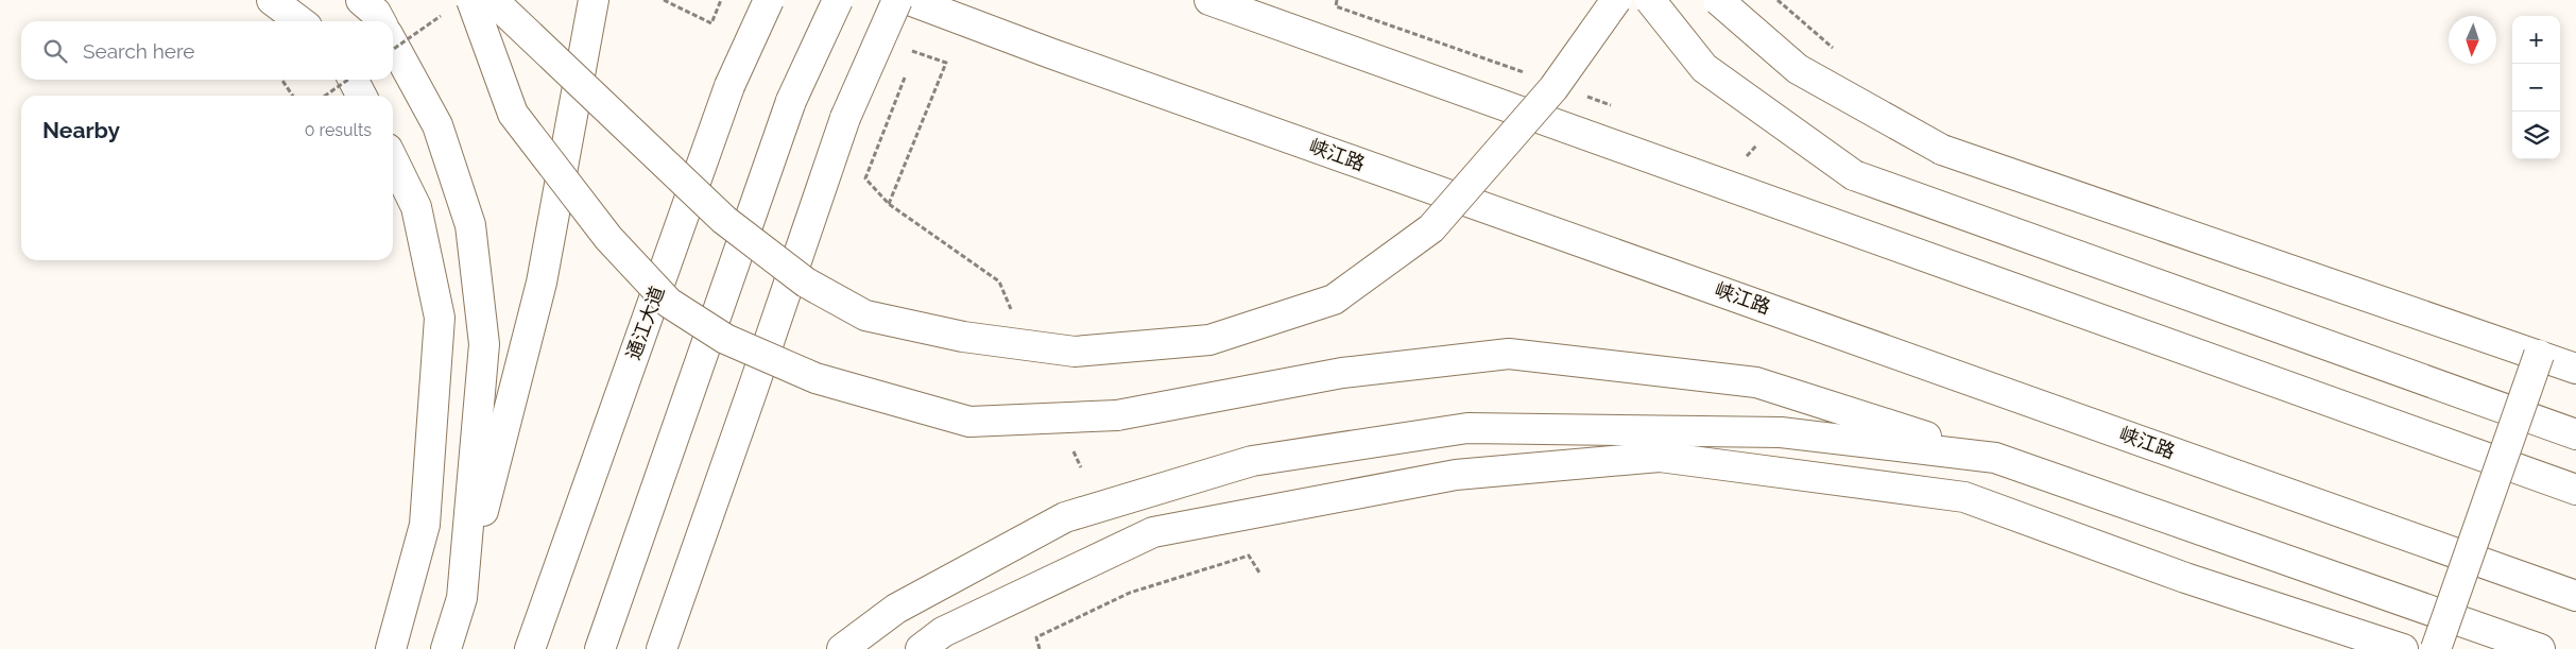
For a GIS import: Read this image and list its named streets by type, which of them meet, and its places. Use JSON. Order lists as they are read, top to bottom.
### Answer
{
  "streets": {
    "main road": ["峡江路", "通江大道"]
  },
  "north": "bottom",
  "page": {
    "map_buttons": ["+", "−"],
    "search": "Search here",
    "heading": ["Nearby", "0 results"]
  }
}
